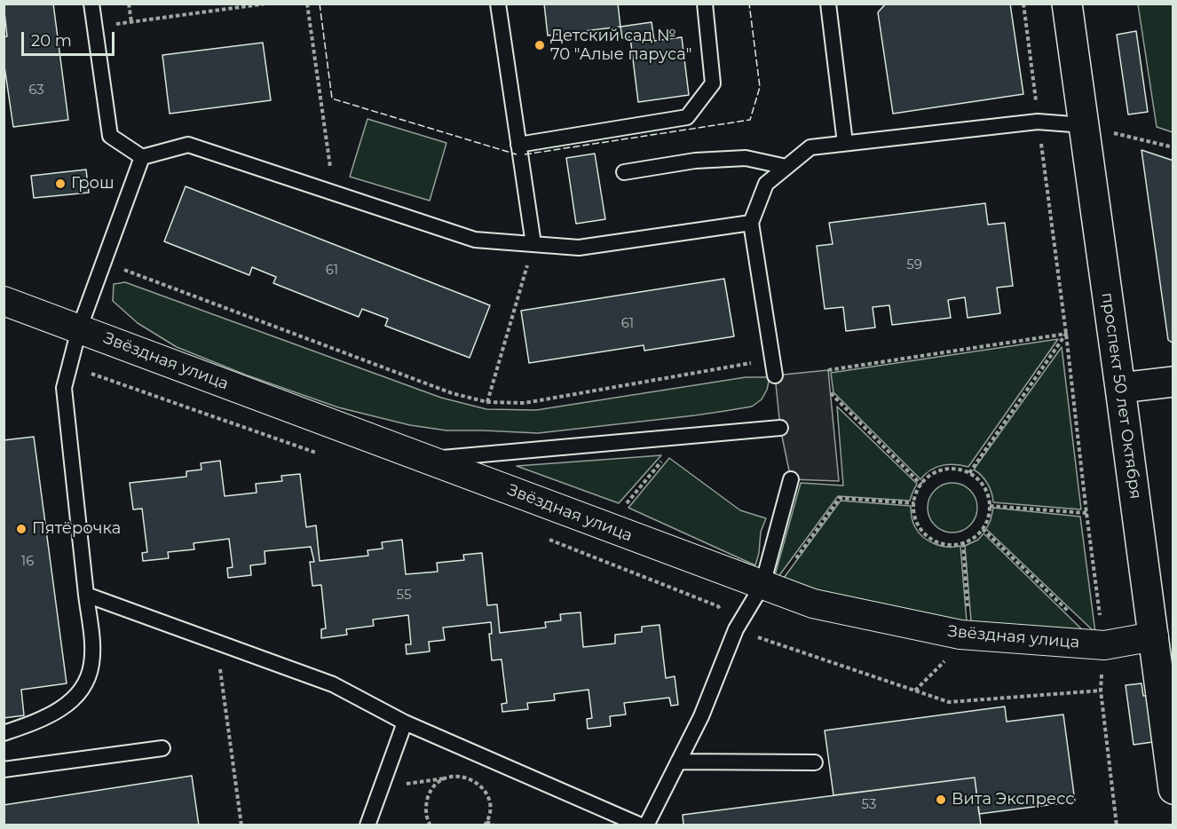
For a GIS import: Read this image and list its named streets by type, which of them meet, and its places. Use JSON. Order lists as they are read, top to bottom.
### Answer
{
  "streets": {
    "street": ["Звёздная улица", "проспект 50 лет Октября"]
  },
  "crossings": [
    ["Звёздная улица", "проспект 50 лет Октября"]
  ],
  "places": [
    "Детский сад № 70 \"Алые паруса\"",
    "Грош",
    "Пятёрочка",
    "Вита Экспресс"
  ],
  "house_numbers": [
    "63",
    "59",
    "61",
    "61",
    "16",
    "55",
    "53"
  ],
  "scale_bar": "20 m"
}
